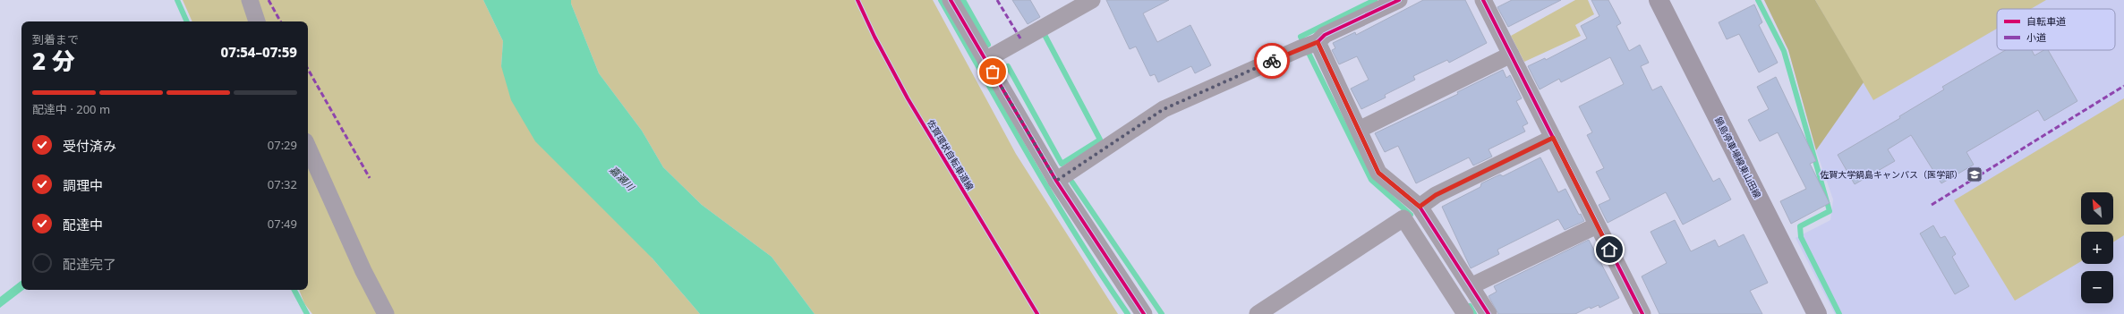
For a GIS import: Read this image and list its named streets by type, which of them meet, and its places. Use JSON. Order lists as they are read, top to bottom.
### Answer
{
  "streets": {
    "main road": ["鍋島停車場線東山田線"],
    "cycle path": ["佐賀環状自転車道線"]
  },
  "water": ["嘉瀬川"],
  "places": {
    "school or university": ["佐賀大学鍋島キャンパス（医学部）"]
  },
  "legend": ["自転車道", "小道"],
  "north": "top left",
  "page": {
    "heading": ["2 分", "到着まで", "07:54–07:59"],
    "bar": "配達中 · 200 m",
    "list": [
      ["受付済み", "07:29"],
      ["調理中", "07:32"],
      ["配達中", "07:49"],
      "配達完了"
    ],
    "map_buttons": ["+", "−"]
  }
}
